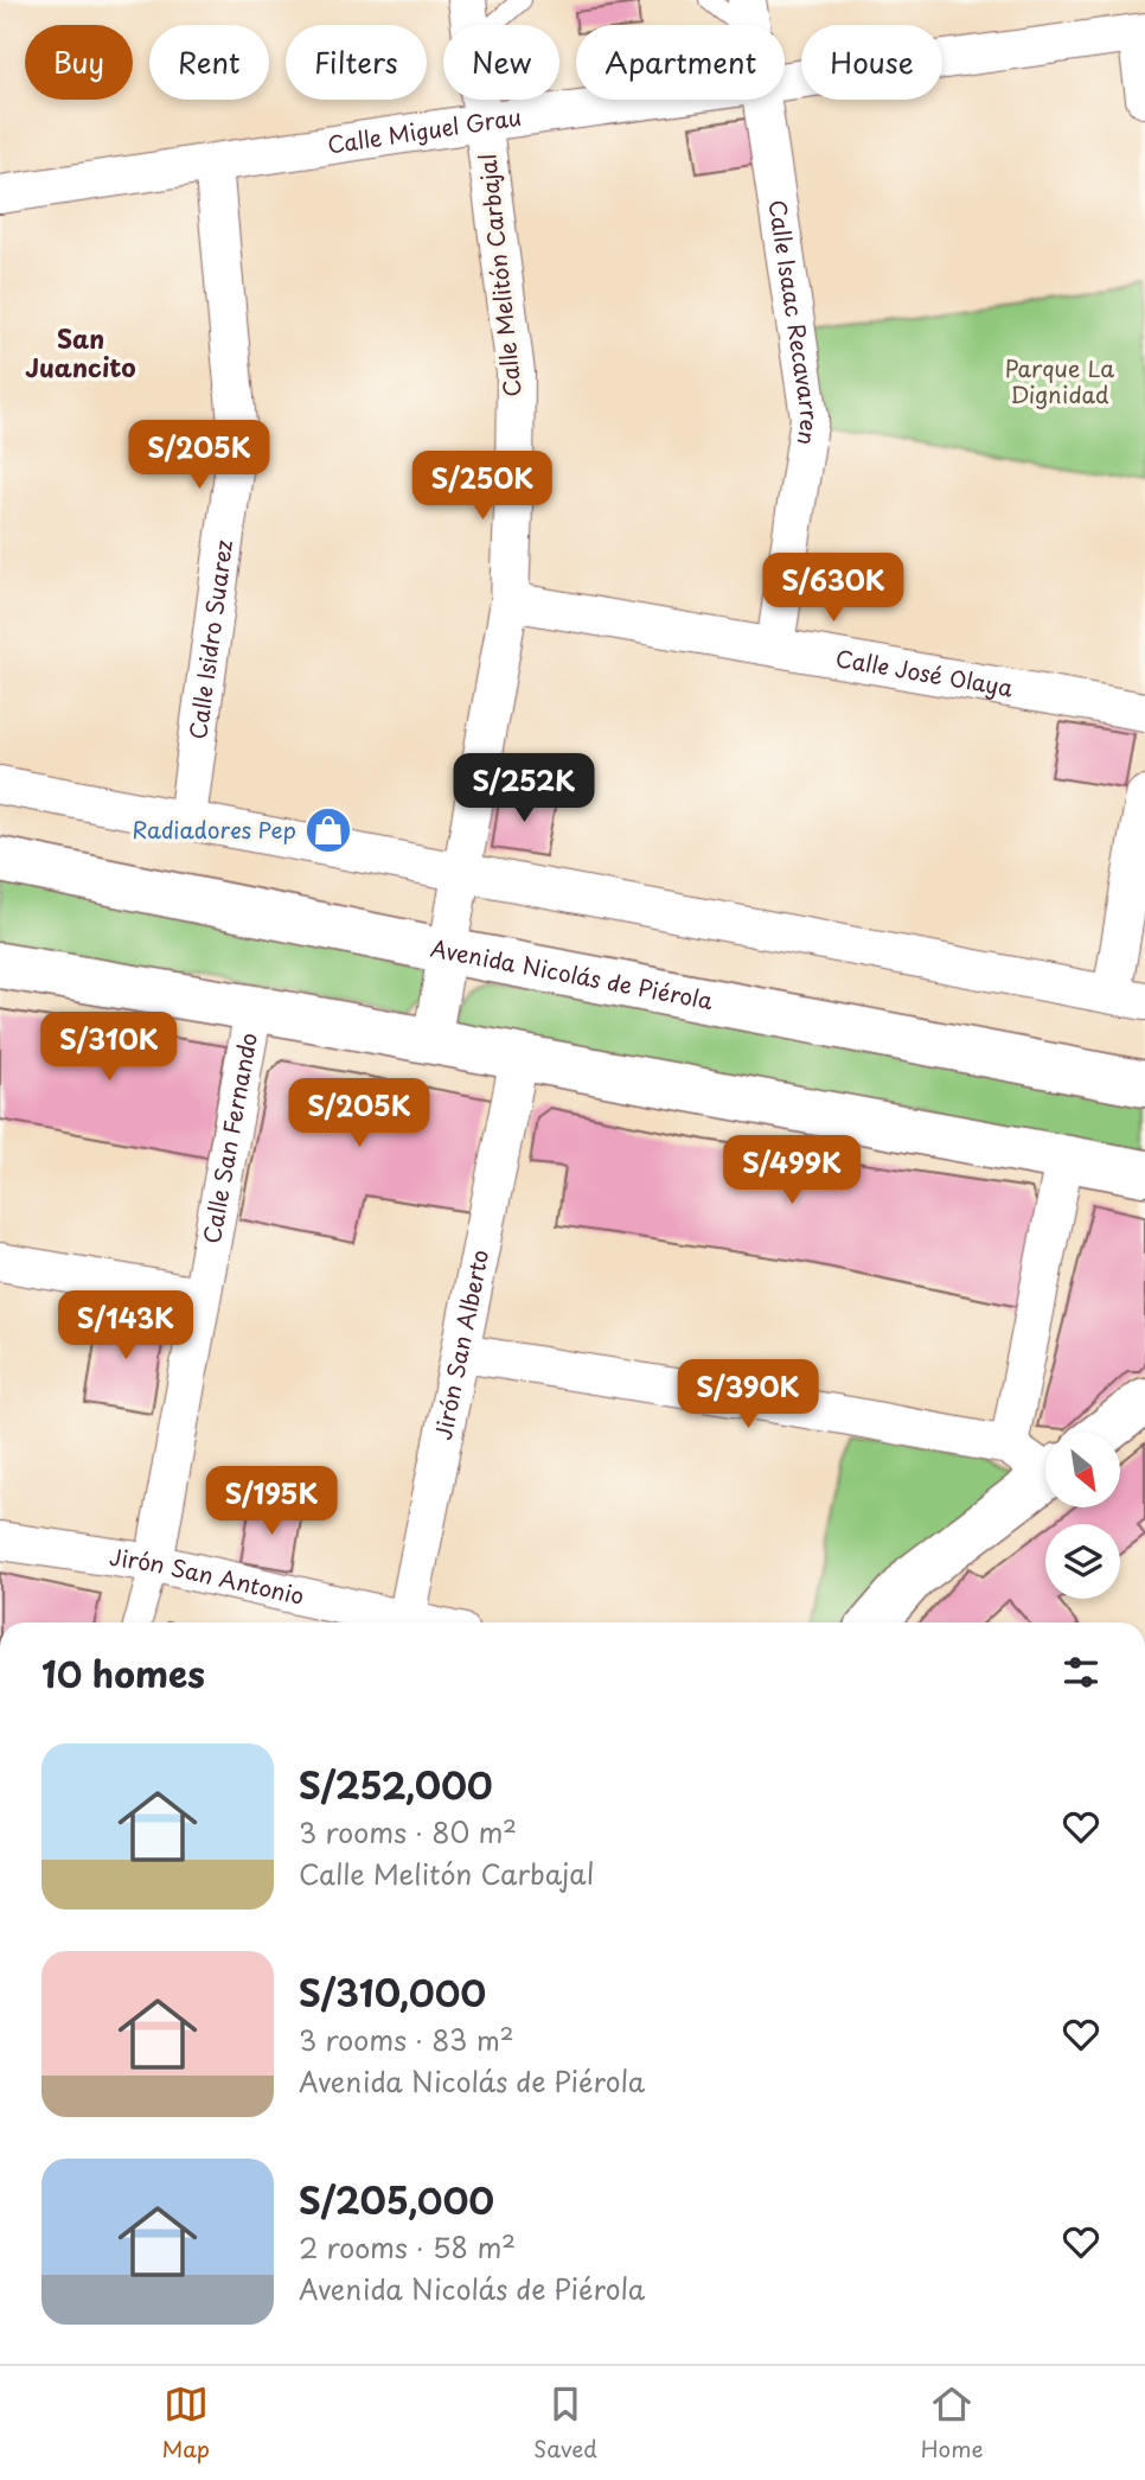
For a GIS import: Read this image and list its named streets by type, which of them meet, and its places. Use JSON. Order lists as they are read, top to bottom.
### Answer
{
  "streets": {
    "main road": ["Avenida Nicolás de Piérola"],
    "street": [
      "Calle Miguel Grau",
      "Calle Melitón Carbajal",
      "Calle Isaac Recavarren",
      "Calle Isidro Suarez",
      "Calle José Olaya",
      "Calle San Fernando",
      "Jirón San Alberto",
      "Jirón San Antonio"
    ]
  },
  "crossings": [
    ["Calle Miguel Grau", "Calle Melitón Carbajal"],
    ["Calle Miguel Grau", "Calle Isidro Suarez"],
    ["Calle Melitón Carbajal", "Calle José Olaya"],
    ["Calle Melitón Carbajal", "Avenida Nicolás de Piérola"],
    ["Calle Isaac Recavarren", "Calle José Olaya"],
    ["Calle San Fernando", "Jirón San Antonio"]
  ],
  "districts": ["San Juancito"],
  "parks": ["Parque La Dignidad"],
  "places": {
    "shop": ["Radiadores Pep"]
  },
  "north": "bottom right",
  "page": {
    "chip": [
      "Buy",
      "Rent",
      "Filters",
      "New",
      "Apartment",
      "House"
    ],
    "price": [
      "S/205K",
      "S/250K",
      "S/630K",
      "S/252K",
      "S/310K",
      "S/205K",
      "S/499K",
      "S/143K",
      "S/390K",
      "S/195K"
    ],
    "heading": "10 homes",
    "list": [
      {
        "name": "S/252,000",
        "note": "3 rooms · 80 m² · Calle Melitón Carbajal"
      },
      {
        "name": "S/310,000",
        "note": "3 rooms · 83 m² · Avenida Nicolás de Piérola"
      },
      {
        "name": "S/205,000",
        "note": "2 rooms · 58 m² · Avenida Nicolás de Piérola"
      }
    ],
    "tabs": ["Map", "Saved", "Home"]
  }
}
